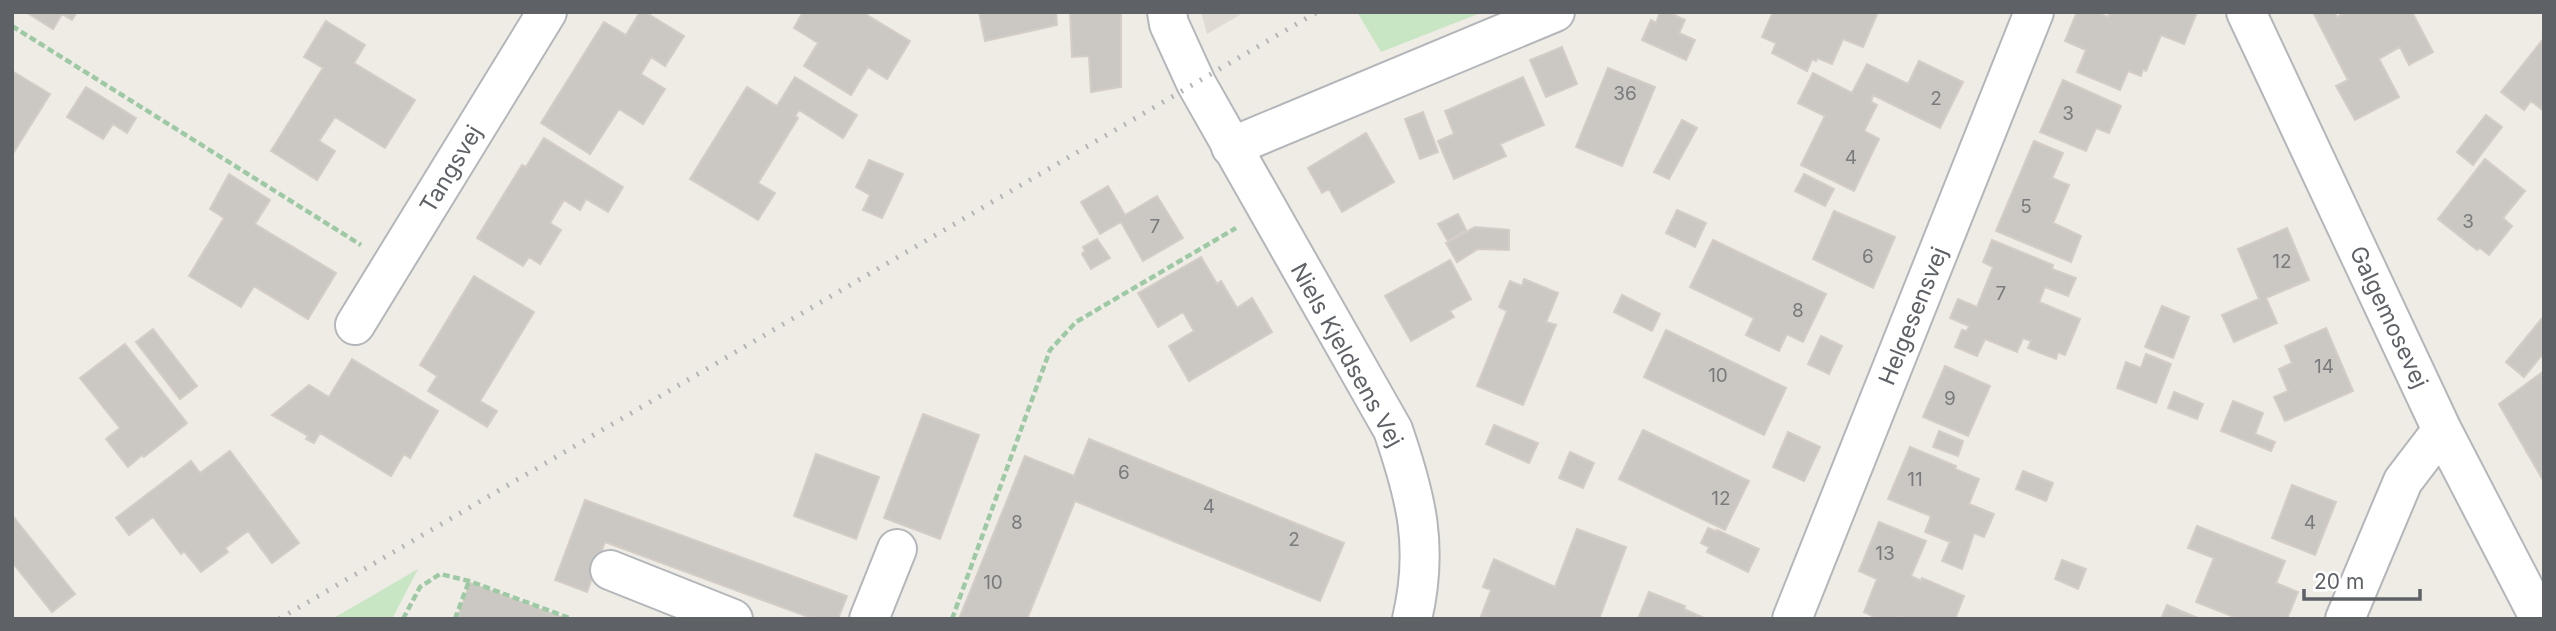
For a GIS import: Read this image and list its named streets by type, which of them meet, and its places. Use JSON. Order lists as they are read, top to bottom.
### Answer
{
  "streets": {
    "street": [
      "Tangsvej",
      "Helgesensvej",
      "Galgemosevej",
      "Niels Kjeldsens Vej"
    ]
  },
  "house_numbers": [
    "36",
    "2",
    "3",
    "4",
    "5",
    "3",
    "7",
    "6",
    "12",
    "7",
    "8",
    "14",
    "10",
    "9",
    "6",
    "11",
    "12",
    "4",
    "8",
    "4",
    "2",
    "13",
    "10"
  ],
  "scale_bar": "20 m"
}
